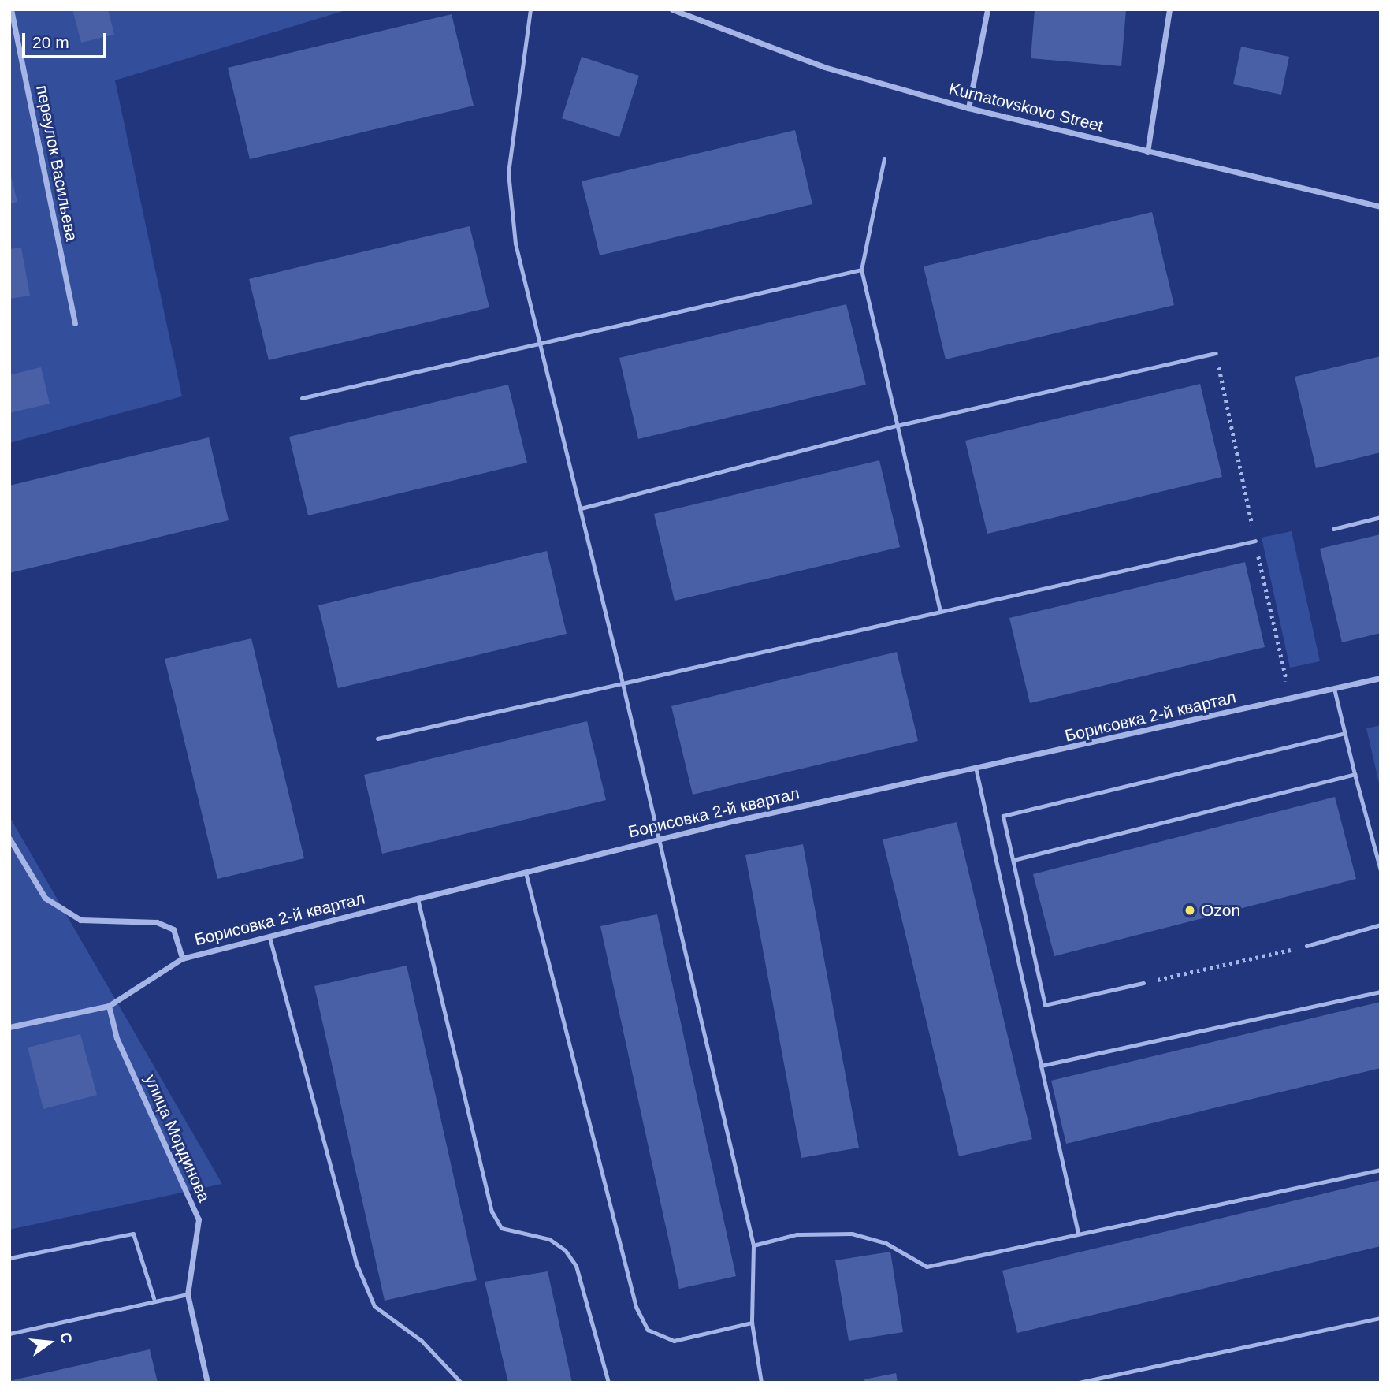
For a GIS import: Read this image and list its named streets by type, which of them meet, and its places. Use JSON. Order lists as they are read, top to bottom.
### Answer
{
  "streets": {
    "street": [
      "Kurnatovskovo Street",
      "переулок Васильева",
      "Борисовка 2-й квартал",
      "улица Мординова"
    ]
  },
  "crossings": [
    ["Борисовка 2-й квартал", "улица Мординова"]
  ],
  "places": ["Ozon"],
  "scale_bar": "20 m",
  "north": "right"
}
